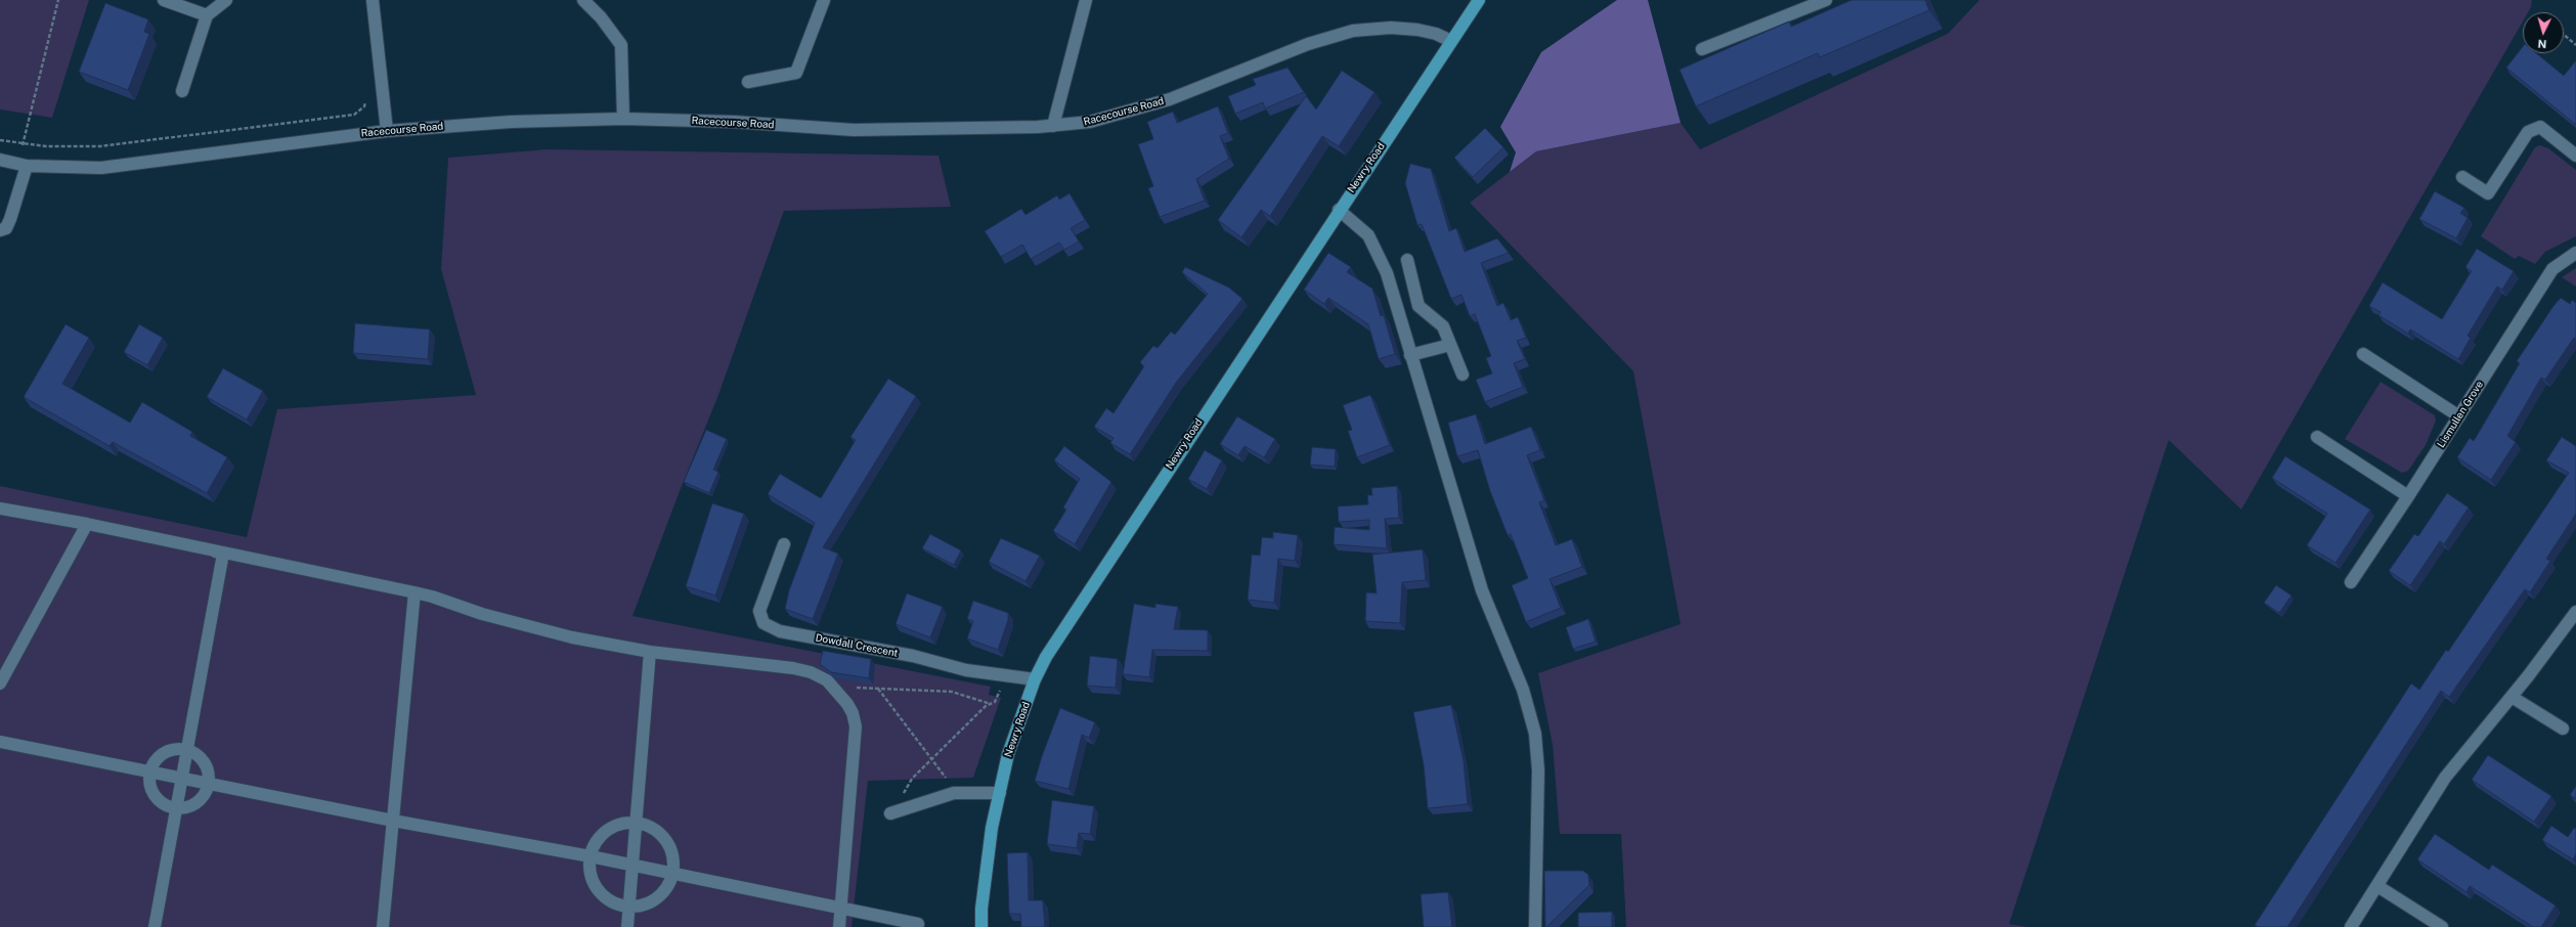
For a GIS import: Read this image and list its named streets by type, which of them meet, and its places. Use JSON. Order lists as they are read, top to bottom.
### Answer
{
  "streets": {
    "main road": ["Newry Road"],
    "street": ["Racecourse Road", "Lismullen Grove", "Dowdall Crescent"]
  },
  "crossings": [
    ["Racecourse Road", "Newry Road"],
    ["Newry Road", "Dowdall Crescent"]
  ],
  "north": "bottom"
}
